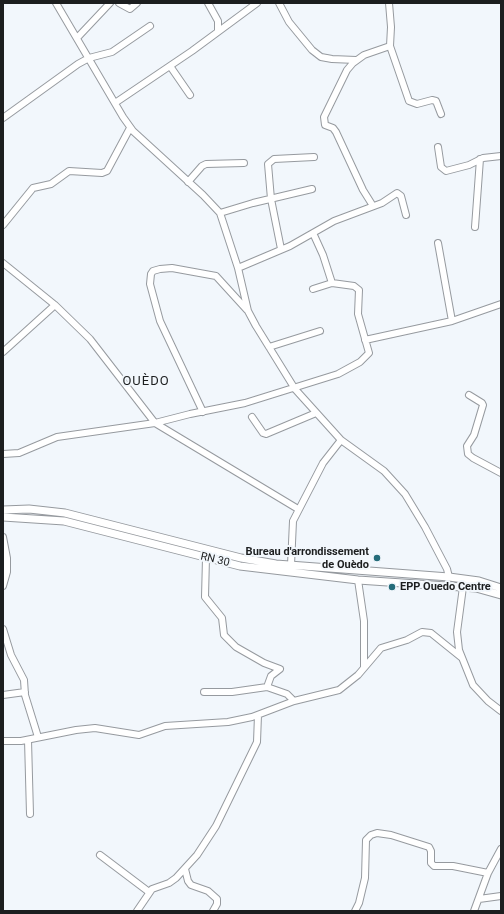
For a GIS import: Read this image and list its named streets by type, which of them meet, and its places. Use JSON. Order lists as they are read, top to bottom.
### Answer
{
  "streets": {
    "main road": ["RN 30"]
  },
  "districts": ["OUÈDO"],
  "places": ["Bureau d'arrondissement de Ouèdo", "EPP Ouedo Centre"]
}
